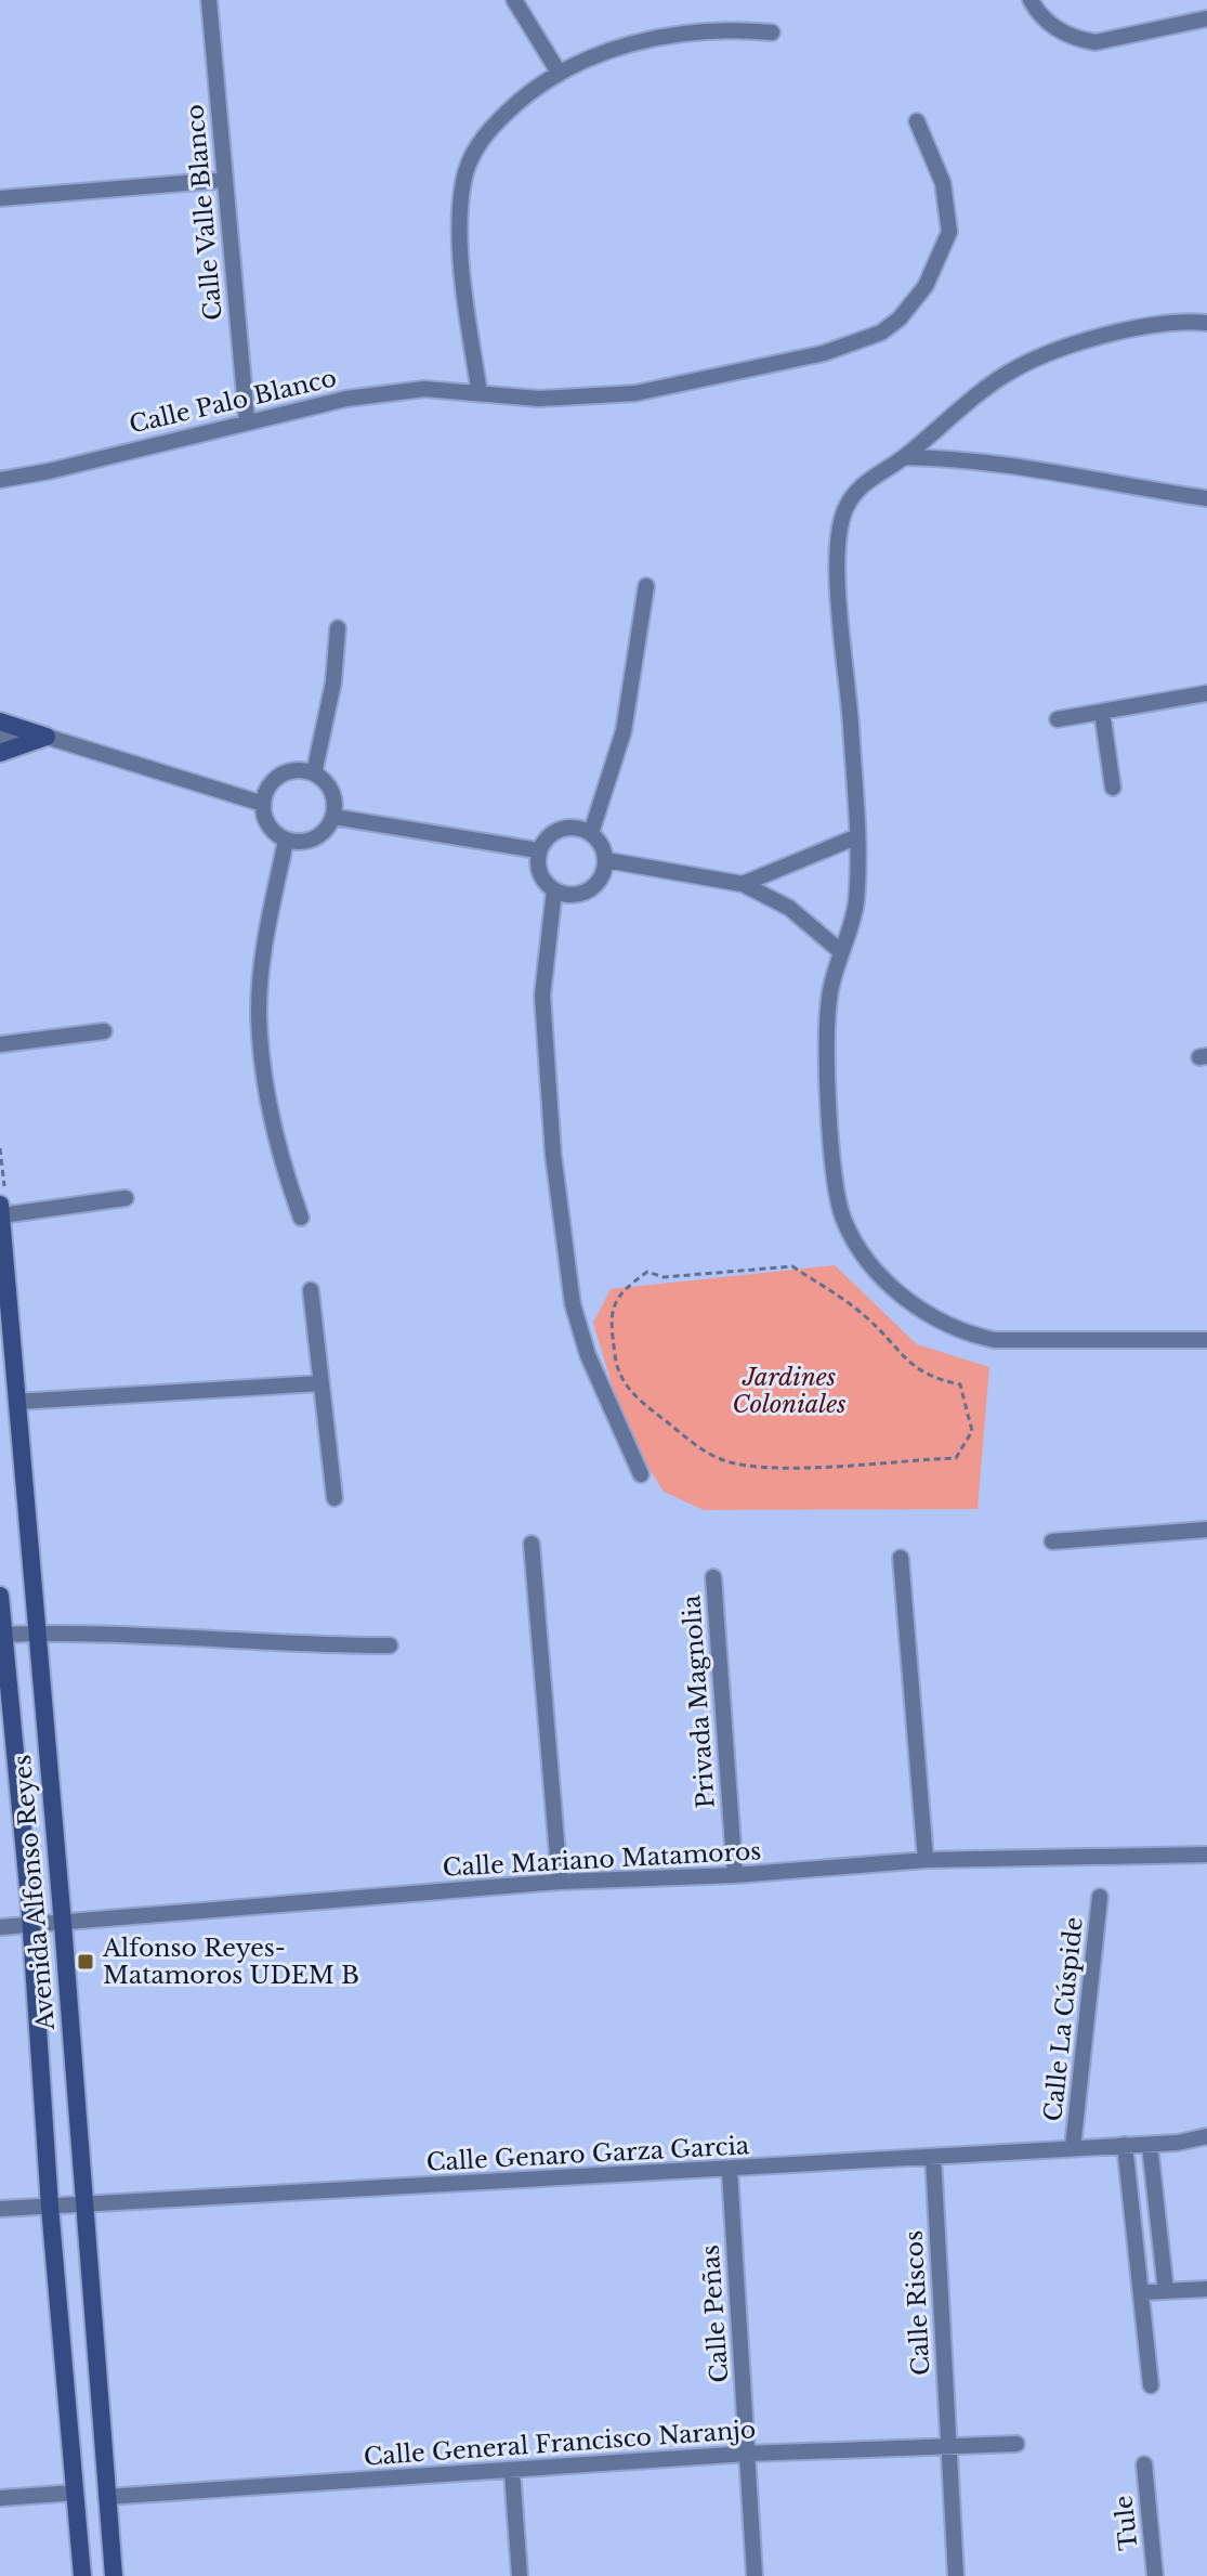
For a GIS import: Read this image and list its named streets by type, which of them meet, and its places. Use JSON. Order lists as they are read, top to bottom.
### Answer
{
  "streets": {
    "main road": ["Avenida Alfonso Reyes"],
    "street": [
      "Calle Valle Blanco",
      "Calle Palo Blanco",
      "Privada Magnolia",
      "Calle Mariano Matamoros",
      "Calle La Cúspide",
      "Calle Genaro Garza Garcia",
      "Calle Riscos",
      "Calle Peñas",
      "Calle General Francisco Naranjo",
      "Tule"
    ]
  },
  "crossings": [
    ["Calle Valle Blanco", "Calle Palo Blanco"],
    ["Privada Magnolia", "Calle Mariano Matamoros"],
    ["Calle Mariano Matamoros", "Avenida Alfonso Reyes"],
    ["Avenida Alfonso Reyes", "Calle Genaro Garza Garcia"],
    ["Avenida Alfonso Reyes", "Calle General Francisco Naranjo"],
    ["Calle La Cúspide", "Calle Genaro Garza Garcia"],
    ["Calle Genaro Garza Garcia", "Calle Riscos"],
    ["Calle Genaro Garza Garcia", "Calle Peñas"],
    ["Calle Riscos", "Calle General Francisco Naranjo"],
    ["Calle Peñas", "Calle General Francisco Naranjo"]
  ],
  "parks": ["Jardines Coloniales"],
  "places": {
    "transit": ["Alfonso Reyes- Matamoros UDEM B"]
  }
}
